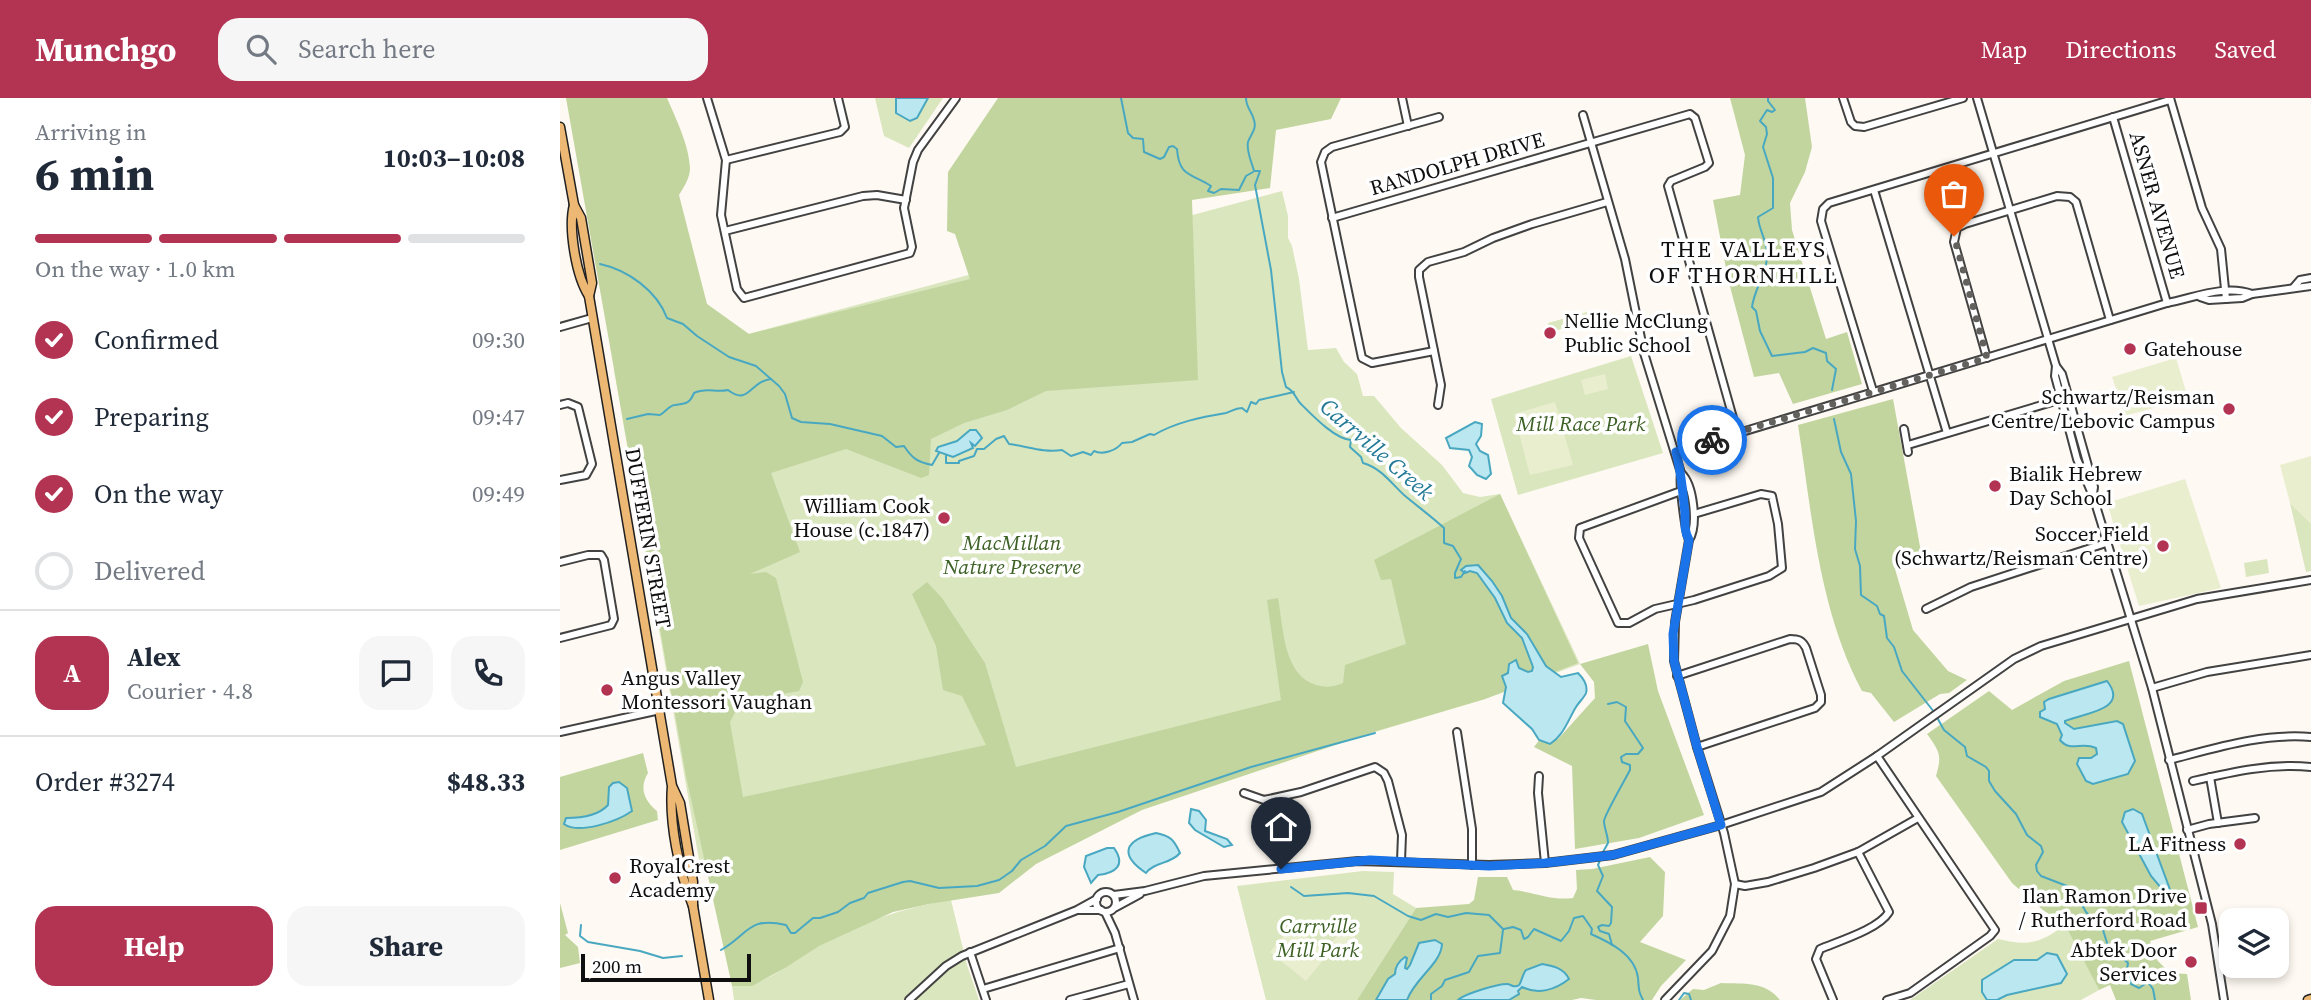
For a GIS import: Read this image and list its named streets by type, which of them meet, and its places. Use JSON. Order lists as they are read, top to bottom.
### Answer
{
  "streets": {
    "main road": ["DUFFERIN STREET"],
    "street": ["RANDOLPH DRIVE", "ASNER AVENUE"]
  },
  "districts": ["THE VALLEYS OF THORNHILL"],
  "water": ["Carrville Creek"],
  "parks": ["Mill Race Park", "MacMillan Nature Preserve", "Carrville Mill Park"],
  "places": {
    "other": [
      "Nellie McClung Public School",
      "Gatehouse",
      "Schwartz/Reisman Centre/Lebovic Campus",
      "Bialik Hebrew Day School",
      "William Cook House (c.1847)",
      "Soccer Field (Schwartz/Reisman Centre)",
      "Angus Valley Montessori Vaughan",
      "LA Fitness",
      "RoyalCrest Academy",
      "Abtek Door Services"
    ],
    "transit": ["Ilan Ramon Drive / Rutherford Road"]
  },
  "scale_bar": "200 m",
  "page": {
    "header": "Munchgo",
    "search": "Search here",
    "nav": ["Map", "Directions", "Saved"],
    "heading": ["6 min", "Arriving in", "10:03–10:08"],
    "panel": [
      "Alex",
      "Courier · 4.8",
      "Order #3274",
      "$48.33"
    ],
    "bar": "On the way · 1.0 km",
    "list": [
      ["Confirmed", "09:30"],
      ["Preparing", "09:47"],
      ["On the way", "09:49"],
      "Delivered"
    ],
    "round": "A",
    "buttons": ["Help", "Share"],
    "scale": "200 m"
  }
}
